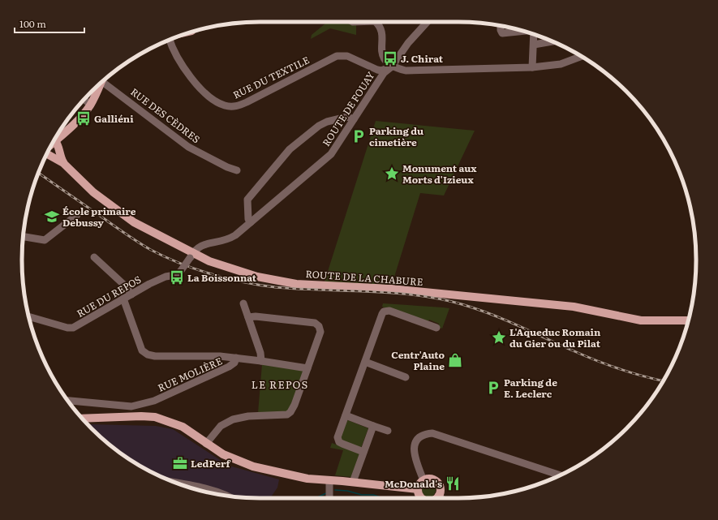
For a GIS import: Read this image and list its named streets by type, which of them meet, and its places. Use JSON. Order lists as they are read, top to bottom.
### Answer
{
  "streets": {
    "main road": ["ROUTE DE LA CHABURE"],
    "street": [
      "RUE DU TEXTILE",
      "ROUTE DE FOUAY",
      "RUE DES CÈDRES",
      "RUE DU REPOS",
      "RUE MOLIÈRE"
    ]
  },
  "crossings": [
    ["RUE DU TEXTILE", "ROUTE DE FOUAY"],
    ["ROUTE DE FOUAY", "ROUTE DE LA CHABURE"],
    ["ROUTE DE FOUAY", "RUE DU REPOS"],
    ["ROUTE DE LA CHABURE", "RUE DU REPOS"]
  ],
  "districts": ["LE REPOS"],
  "places": {
    "bus stop": ["J. Chirat", "Galliéni", "La Boissonnat"],
    "parking": ["Parking du cimetière", "Parking de E. Leclerc"],
    "place": ["Monument aux Morts d'Izieux", "L'Aqueduc Romain du Gier ou du Pilat"],
    "school or university": ["École primaire Debussy"],
    "shop": ["Centr'Auto Plaine"],
    "office": ["LedPerf"],
    "restaurant": ["McDonald's"]
  },
  "scale_bar": "100 m"
}
